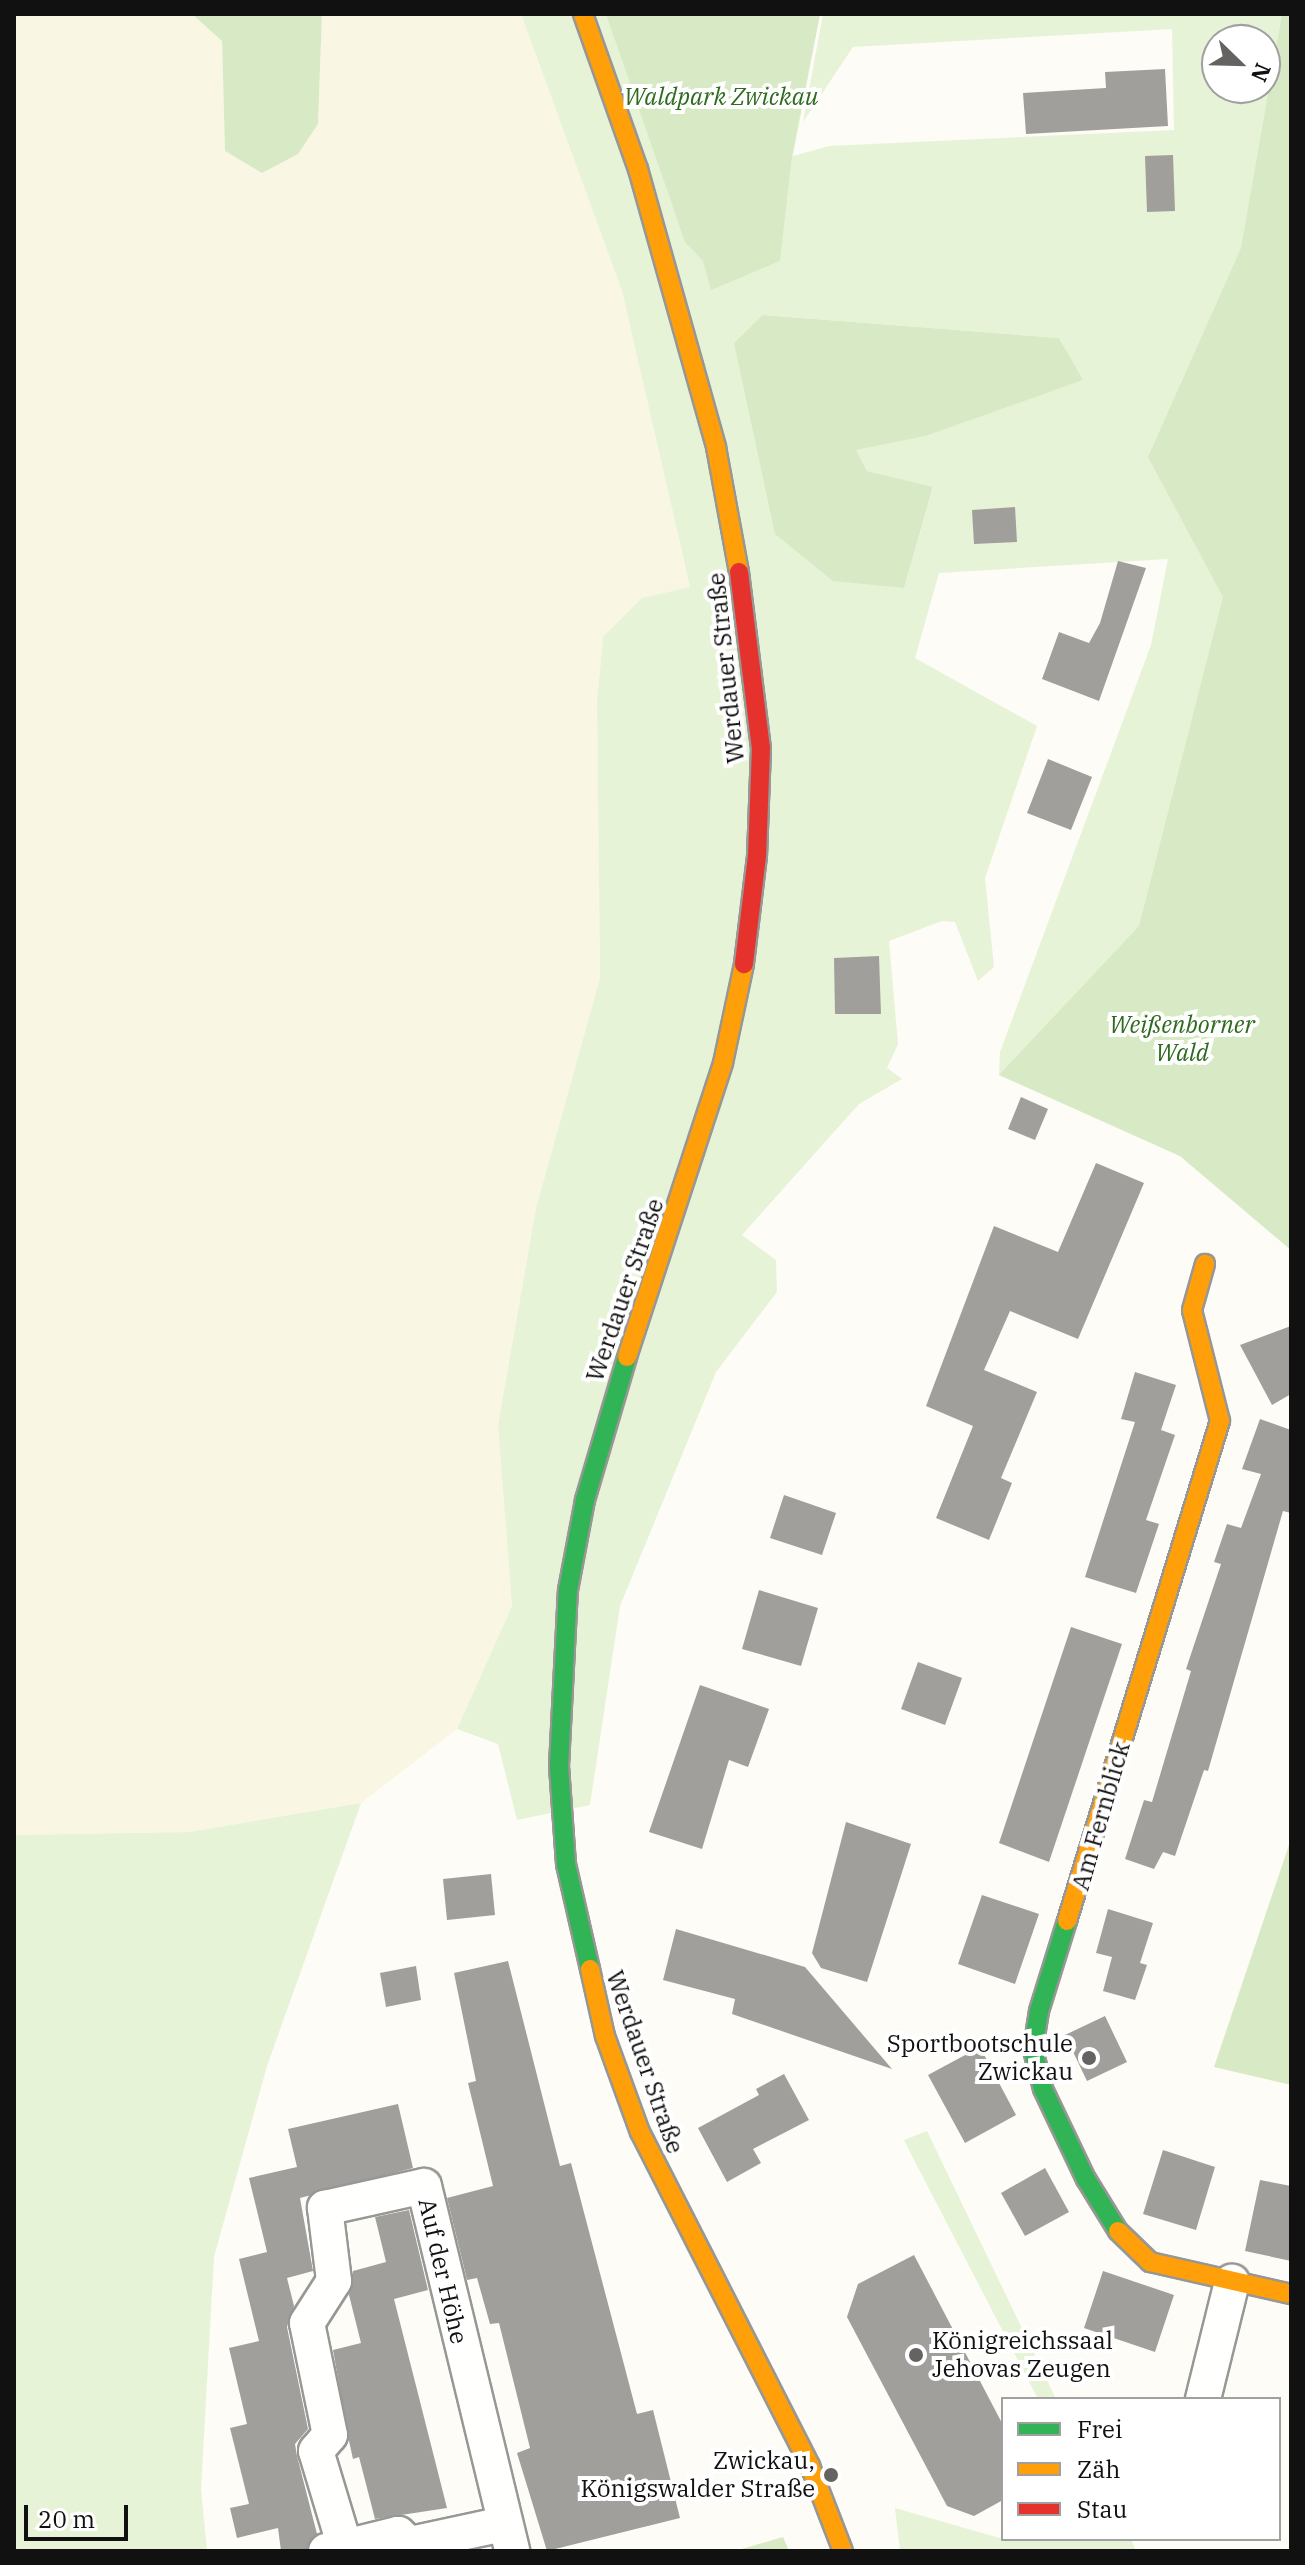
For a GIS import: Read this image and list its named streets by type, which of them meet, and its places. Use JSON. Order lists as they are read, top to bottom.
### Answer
{
  "streets": {
    "main road": ["Werdauer Straße", "Am Fernblick"],
    "street": ["Auf der Höhe"]
  },
  "parks": ["Waldpark Zwickau", "Weißenborner Wald"],
  "places": ["Sportbootschule Zwickau", "Königreichssaal Jehovas Zeugen", "Zwickau, Königswalder Straße"],
  "legend": ["Frei", "Zäh", "Stau"],
  "scale_bar": "20 m",
  "north": "bottom right"
}
